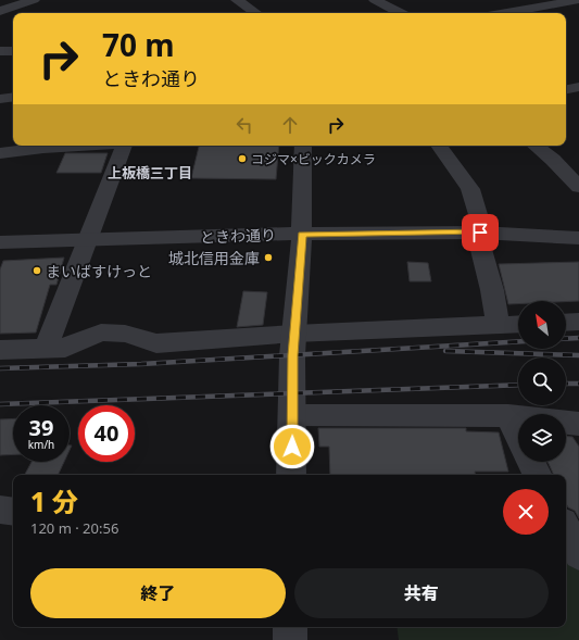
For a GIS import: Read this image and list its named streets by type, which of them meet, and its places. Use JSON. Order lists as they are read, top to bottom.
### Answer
{
  "streets": {
    "street": ["ときわ通り"]
  },
  "districts": ["上板橋三丁目"],
  "places": ["コジマ×ビックカメラ", "城北信用金庫", "まいばすけっと"],
  "north": "top left",
  "page": {
    "turn": ["70 m", "ときわ通り"],
    "speed": "39 km/h",
    "limit": "40",
    "heading": ["1 分", "120 m · 20:56"],
    "buttons": ["終了", "共有"]
  }
}
